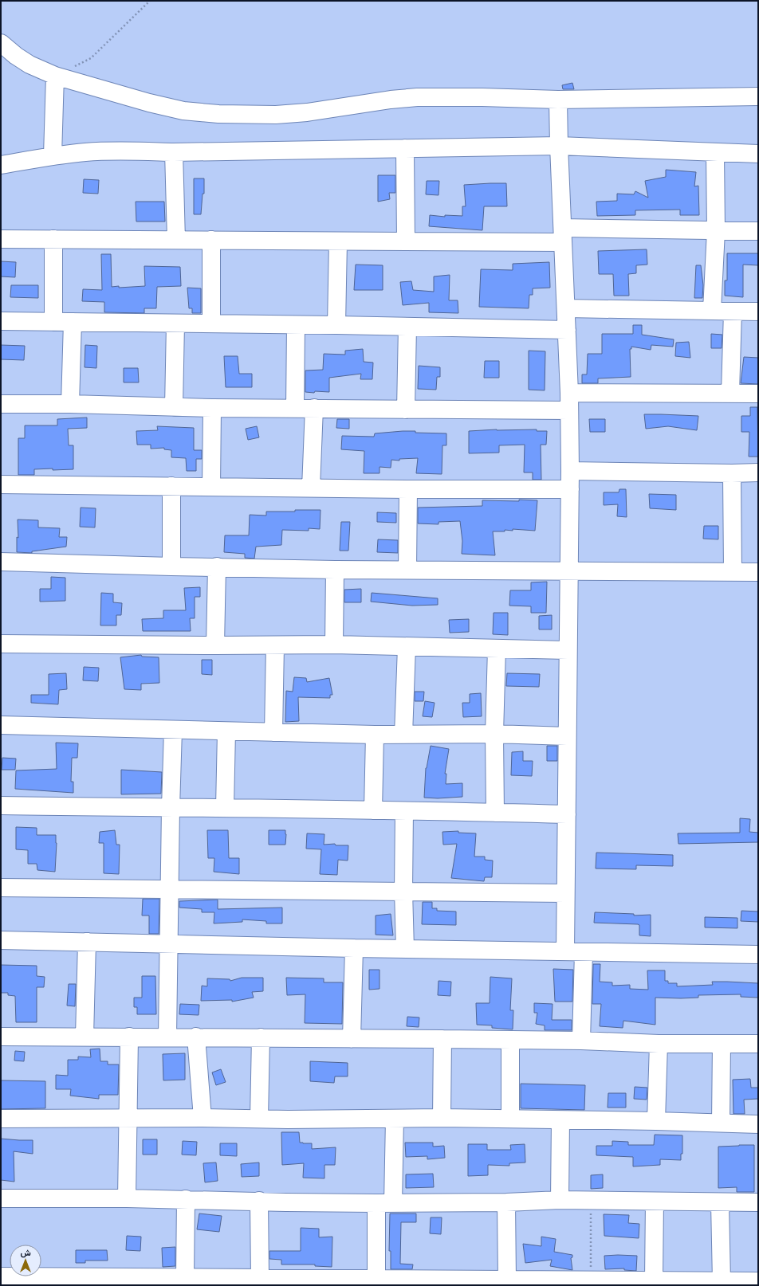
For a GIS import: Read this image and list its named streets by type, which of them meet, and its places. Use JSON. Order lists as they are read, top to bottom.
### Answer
{
  "north": "top"
}
